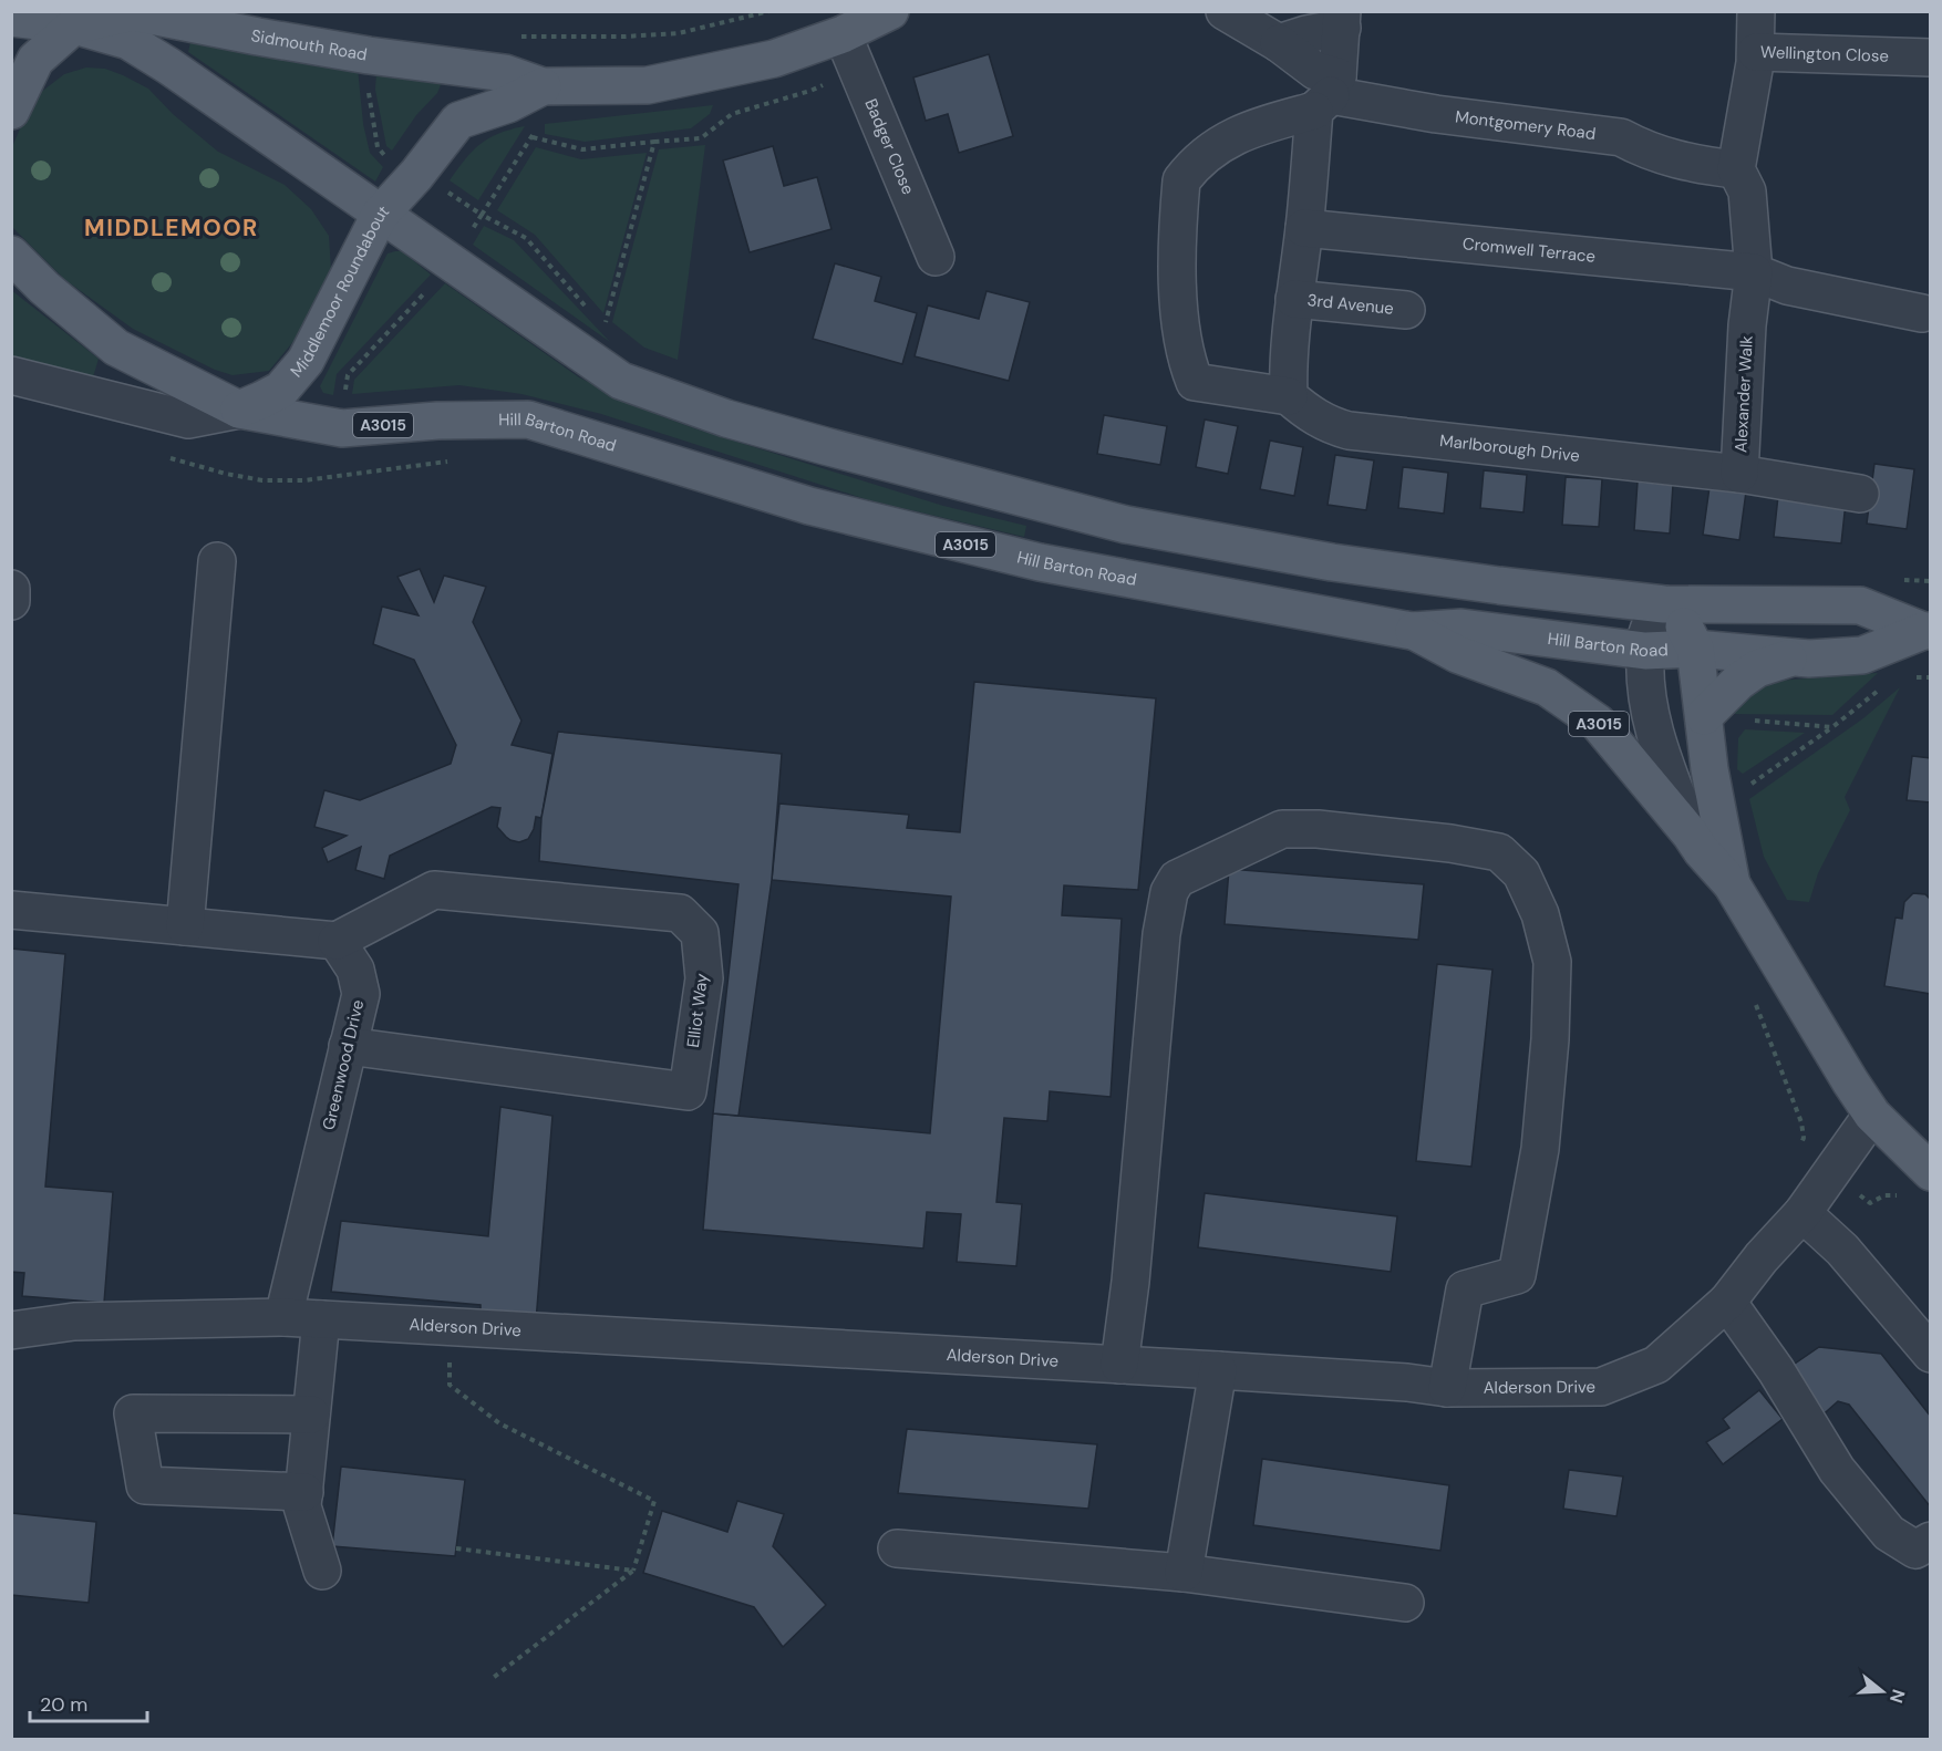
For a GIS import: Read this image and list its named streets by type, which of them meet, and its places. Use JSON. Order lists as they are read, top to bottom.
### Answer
{
  "streets": {
    "main road": [
      "Sidmouth Road",
      "Middlemoor Roundabout",
      "A3015",
      "Hill Barton Road"
    ],
    "street": [
      "Wellington Close",
      "Montgomery Road",
      "Badger Close",
      "Cromwell Terrace",
      "3rd Avenue",
      "Alexander Walk",
      "Marlborough Drive",
      "Elliot Way",
      "Greenwood Drive",
      "Alderson Drive"
    ]
  },
  "crossings": [
    ["Sidmouth Road", "Badger Close"],
    ["Sidmouth Road", "Middlemoor Roundabout"],
    ["Sidmouth Road", "Hill Barton Road"],
    ["Wellington Close", "Montgomery Road"],
    ["Wellington Close", "Cromwell Terrace"],
    ["Wellington Close", "Alexander Walk"],
    ["Montgomery Road", "Marlborough Drive"],
    ["Cromwell Terrace", "Alexander Walk"],
    ["Middlemoor Roundabout", "Hill Barton Road"],
    ["Alexander Walk", "Marlborough Drive"],
    ["A3015", "Hill Barton Road"],
    ["A3015", "Alderson Drive"],
    ["Elliot Way", "Greenwood Drive"],
    ["Greenwood Drive", "Alderson Drive"]
  ],
  "districts": ["MIDDLEMOOR"],
  "scale_bar": "20 m",
  "north": "right"
}
